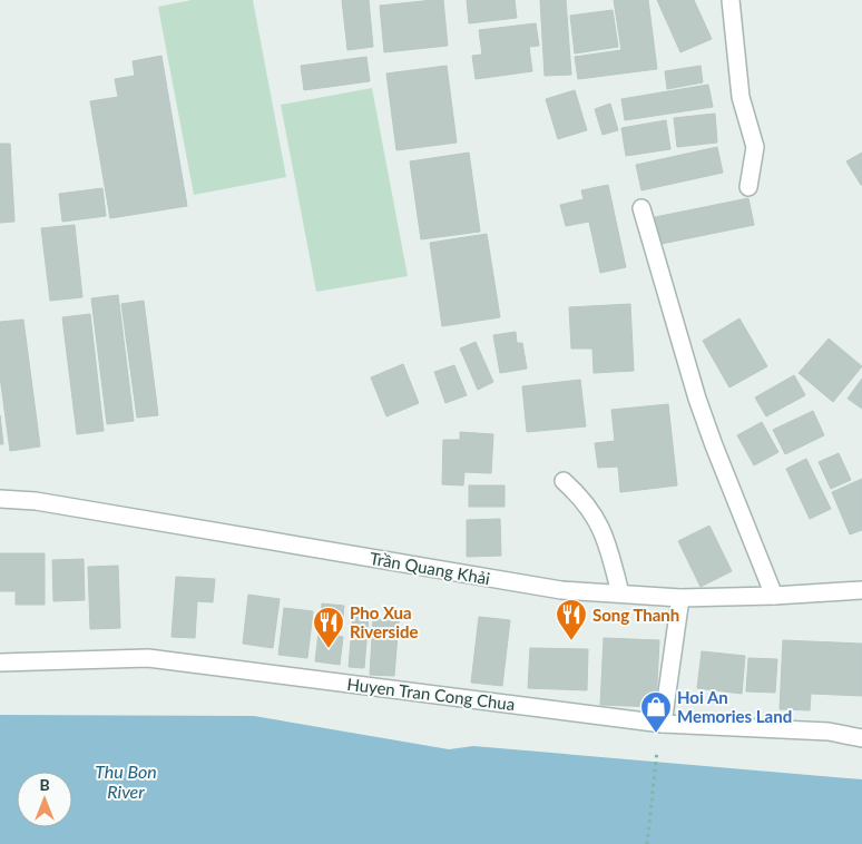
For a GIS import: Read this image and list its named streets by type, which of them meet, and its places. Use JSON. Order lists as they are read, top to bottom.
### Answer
{
  "streets": {
    "street": ["Trần Quang Khải", "Huyen Tran Cong Chua"]
  },
  "water": ["Thu Bon River"],
  "places": {
    "restaurant": ["Song Thanh", "Pho Xua Riverside"],
    "shop": ["Hoi An Memories Land"]
  },
  "north": "top"
}
